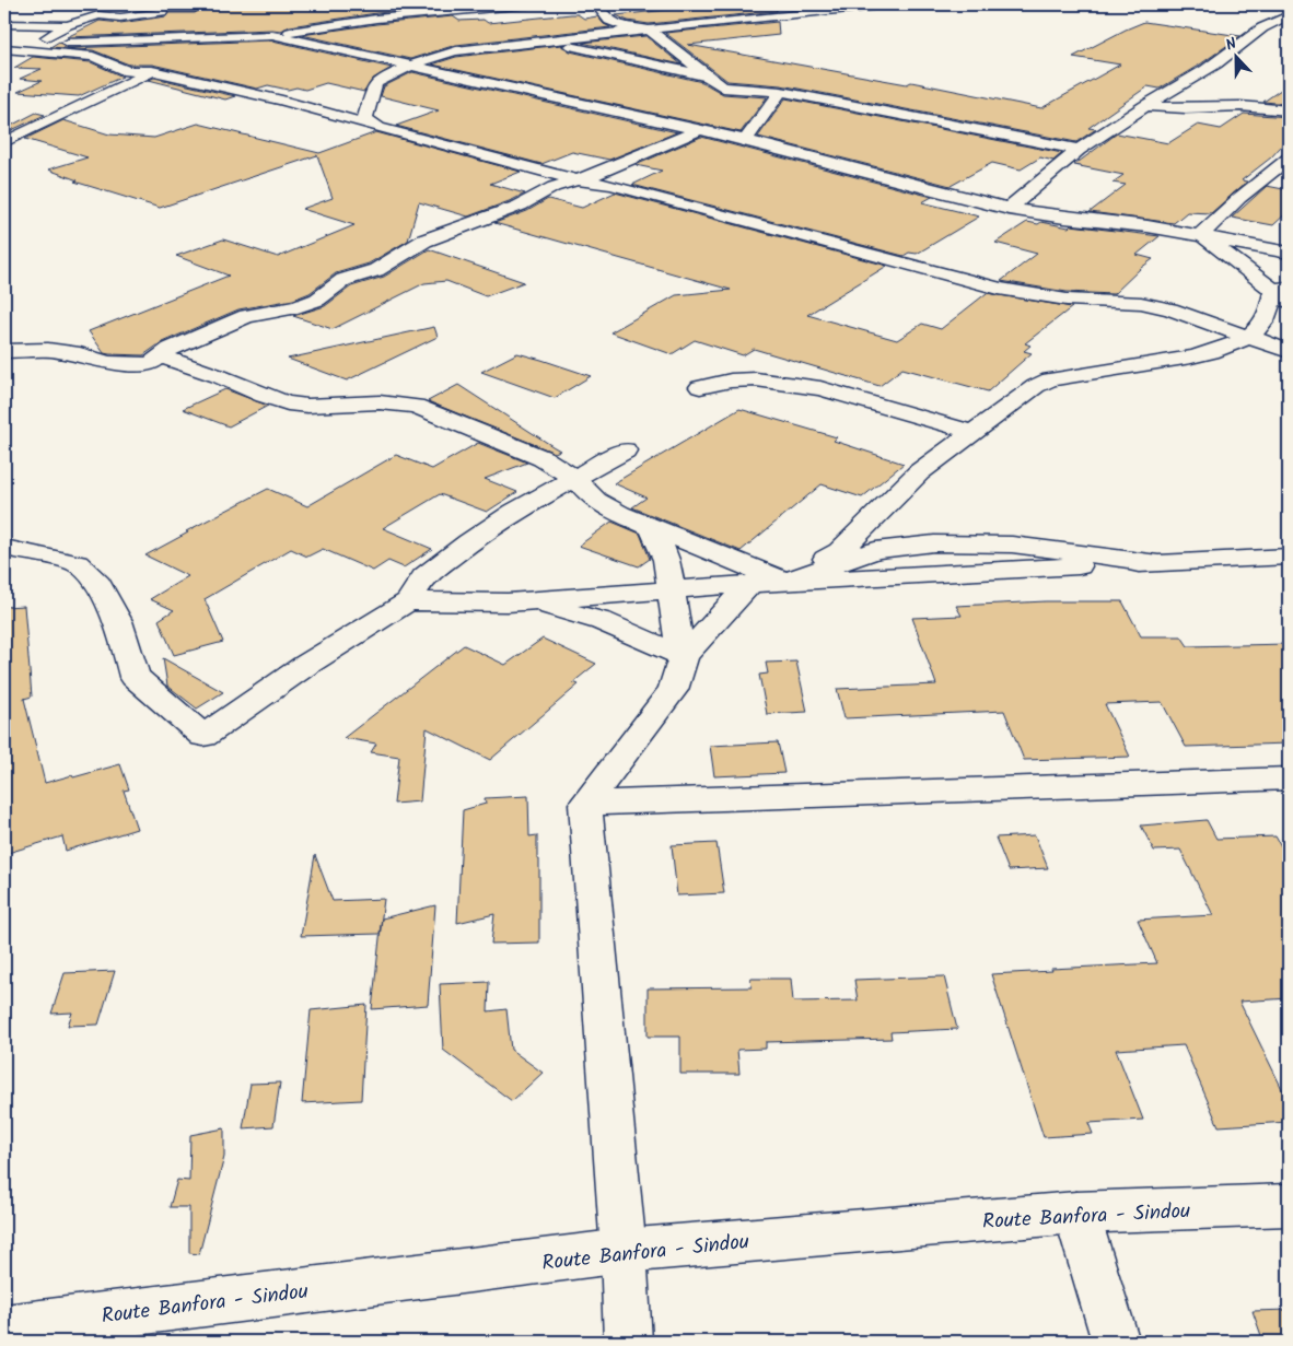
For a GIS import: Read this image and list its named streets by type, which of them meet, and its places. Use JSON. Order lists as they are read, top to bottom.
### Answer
{
  "streets": {
    "street": ["Route Banfora - Sindou"]
  },
  "north": "top"
}
